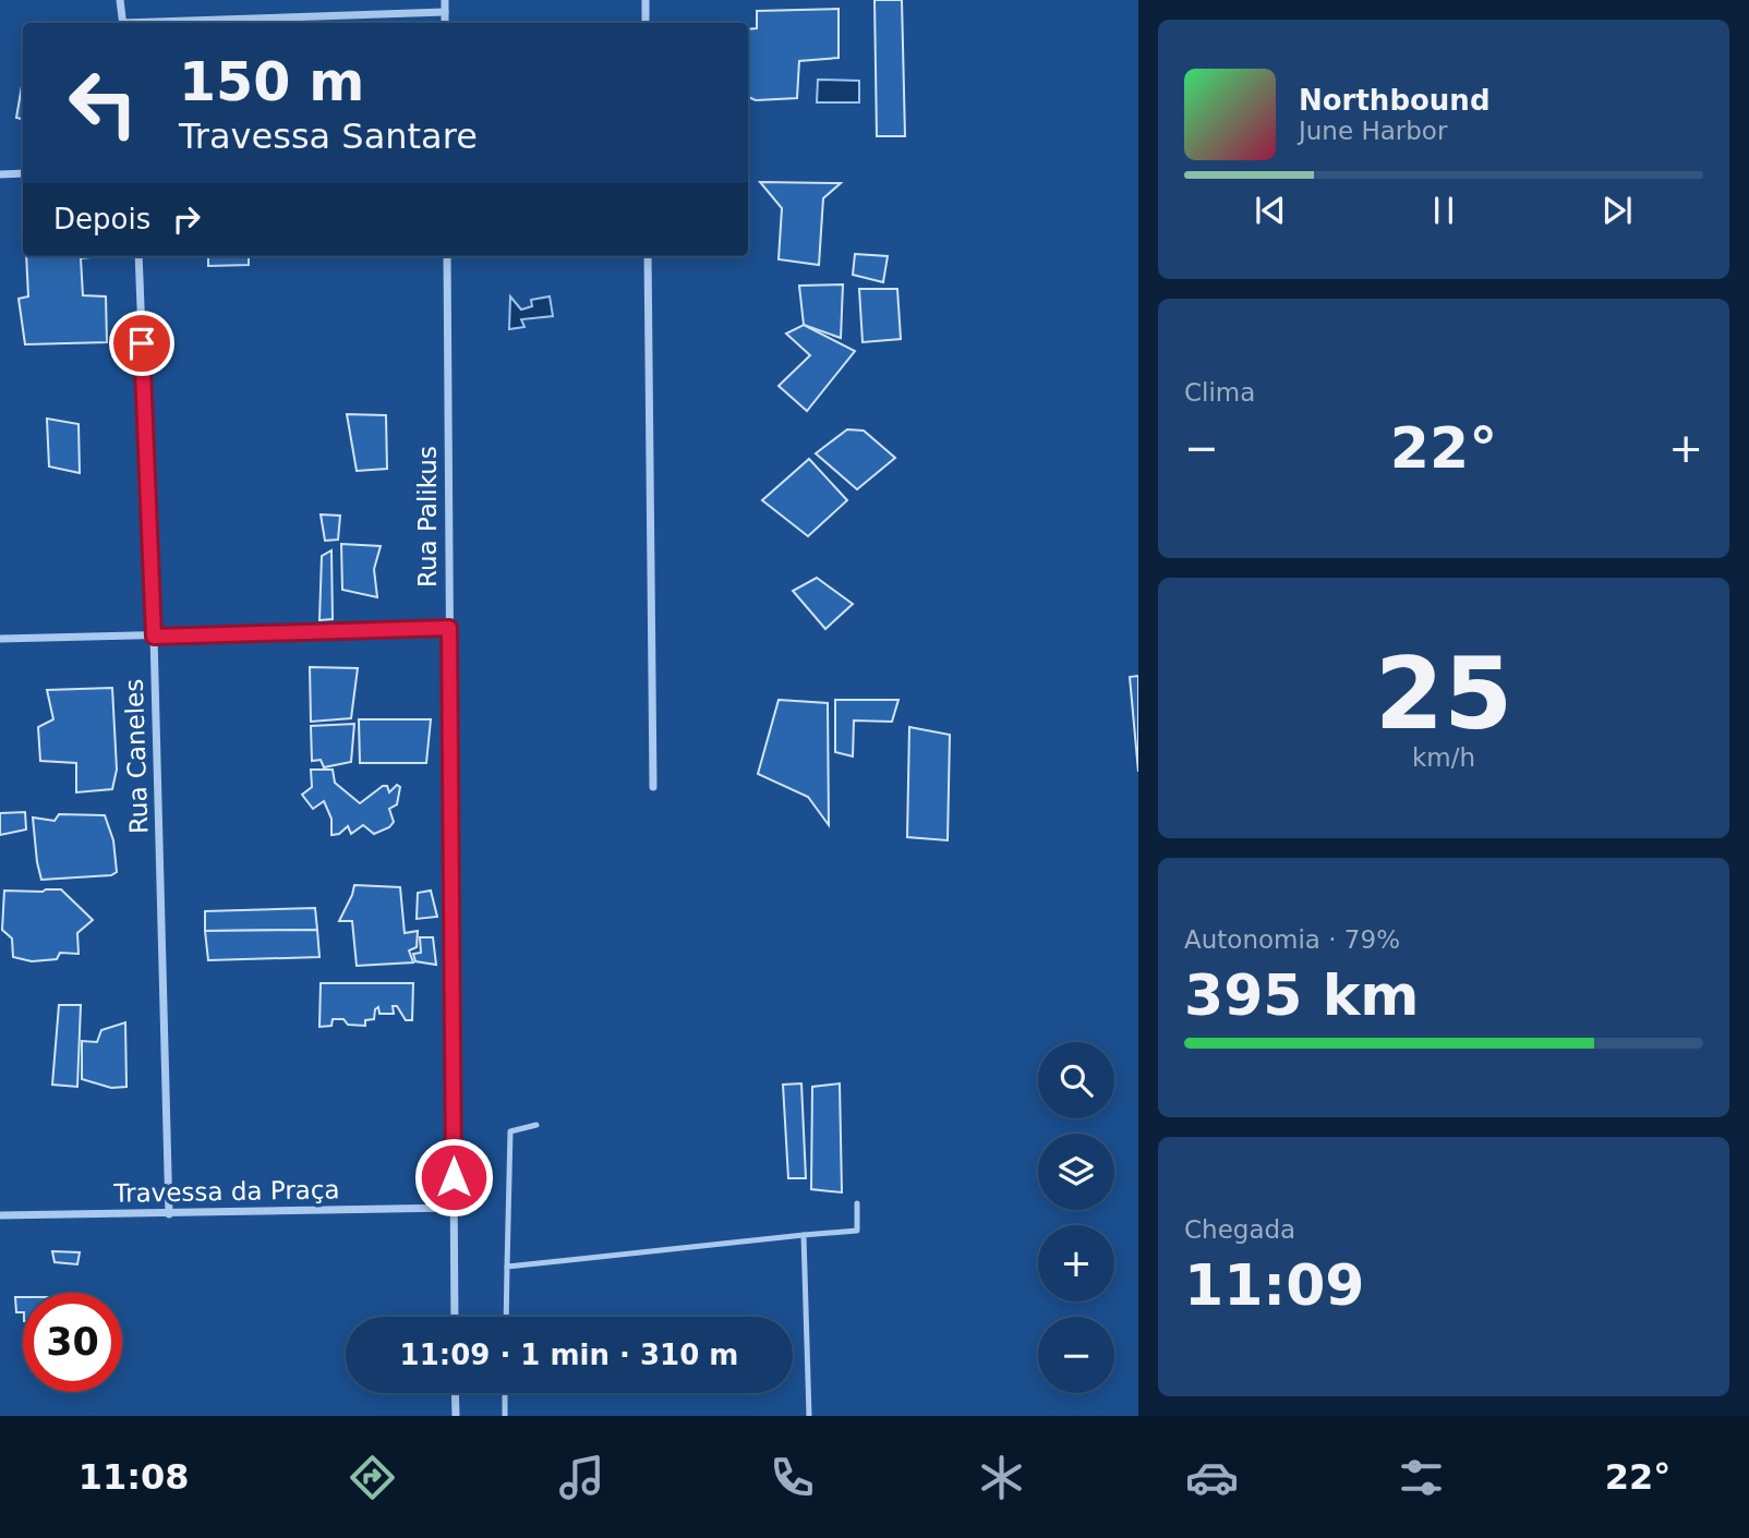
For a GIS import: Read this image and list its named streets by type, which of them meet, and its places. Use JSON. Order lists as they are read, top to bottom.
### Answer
{
  "streets": {
    "street": ["Rua Palikus", "Rua Caneles", "Travessa da Praça"]
  },
  "crossings": [
    ["Rua Palikus", "Travessa da Praça"],
    ["Rua Caneles", "Travessa da Praça"]
  ],
  "page": {
    "turn": ["150 m", "Travessa Santare"],
    "song": ["Northbound", "June Harbor"],
    "then": "Depois",
    "tile": [
      "Clima",
      ["25", "km/h"],
      ["Autonomia · 79%", "395 km"],
      ["Chegada", "11:09"]
    ],
    "heat": ["−", "22°", "+"],
    "map_buttons": ["+", "−"],
    "limit": "30",
    "trip": "11:09 · 1 min · 310 m",
    "tabs": ["11:08", "22°"]
  }
}
